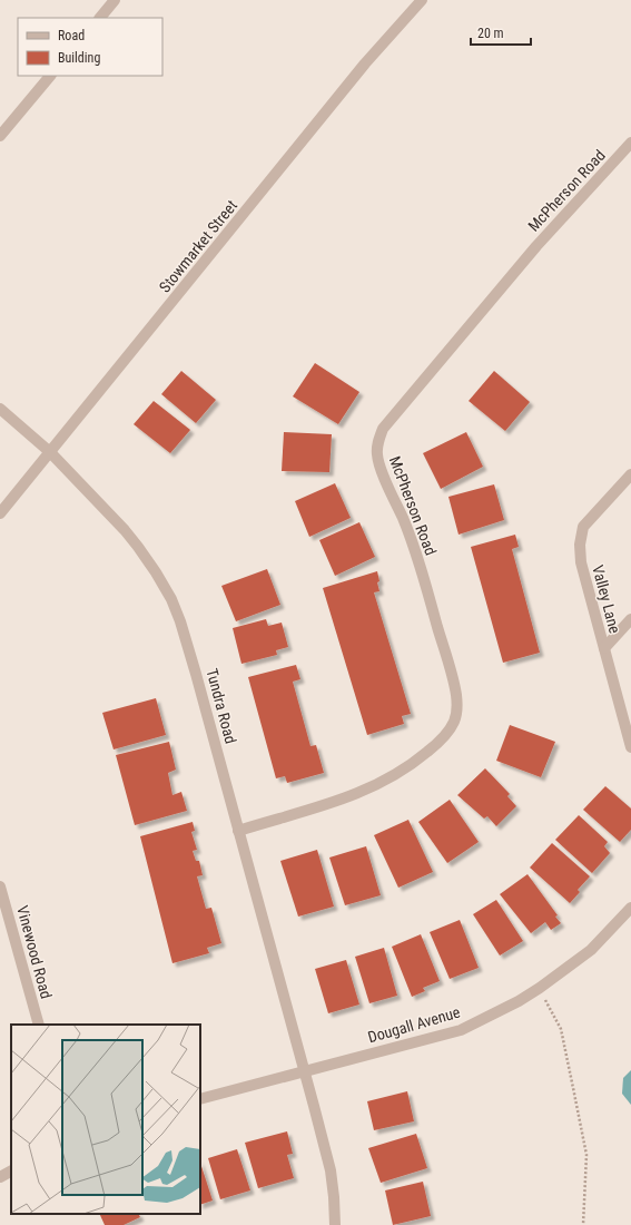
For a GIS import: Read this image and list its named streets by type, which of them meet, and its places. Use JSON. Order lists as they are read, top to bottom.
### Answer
{
  "streets": {
    "street": [
      "McPherson Road",
      "Stowmarket Street",
      "Valley Lane",
      "Tundra Road",
      "Vinewood Road",
      "Dougall Avenue"
    ]
  },
  "crossings": [
    ["McPherson Road", "Tundra Road"],
    ["Stowmarket Street", "Tundra Road"],
    ["Tundra Road", "Dougall Avenue"]
  ],
  "legend": ["Road", "Building"],
  "scale_bar": "20 m"
}
